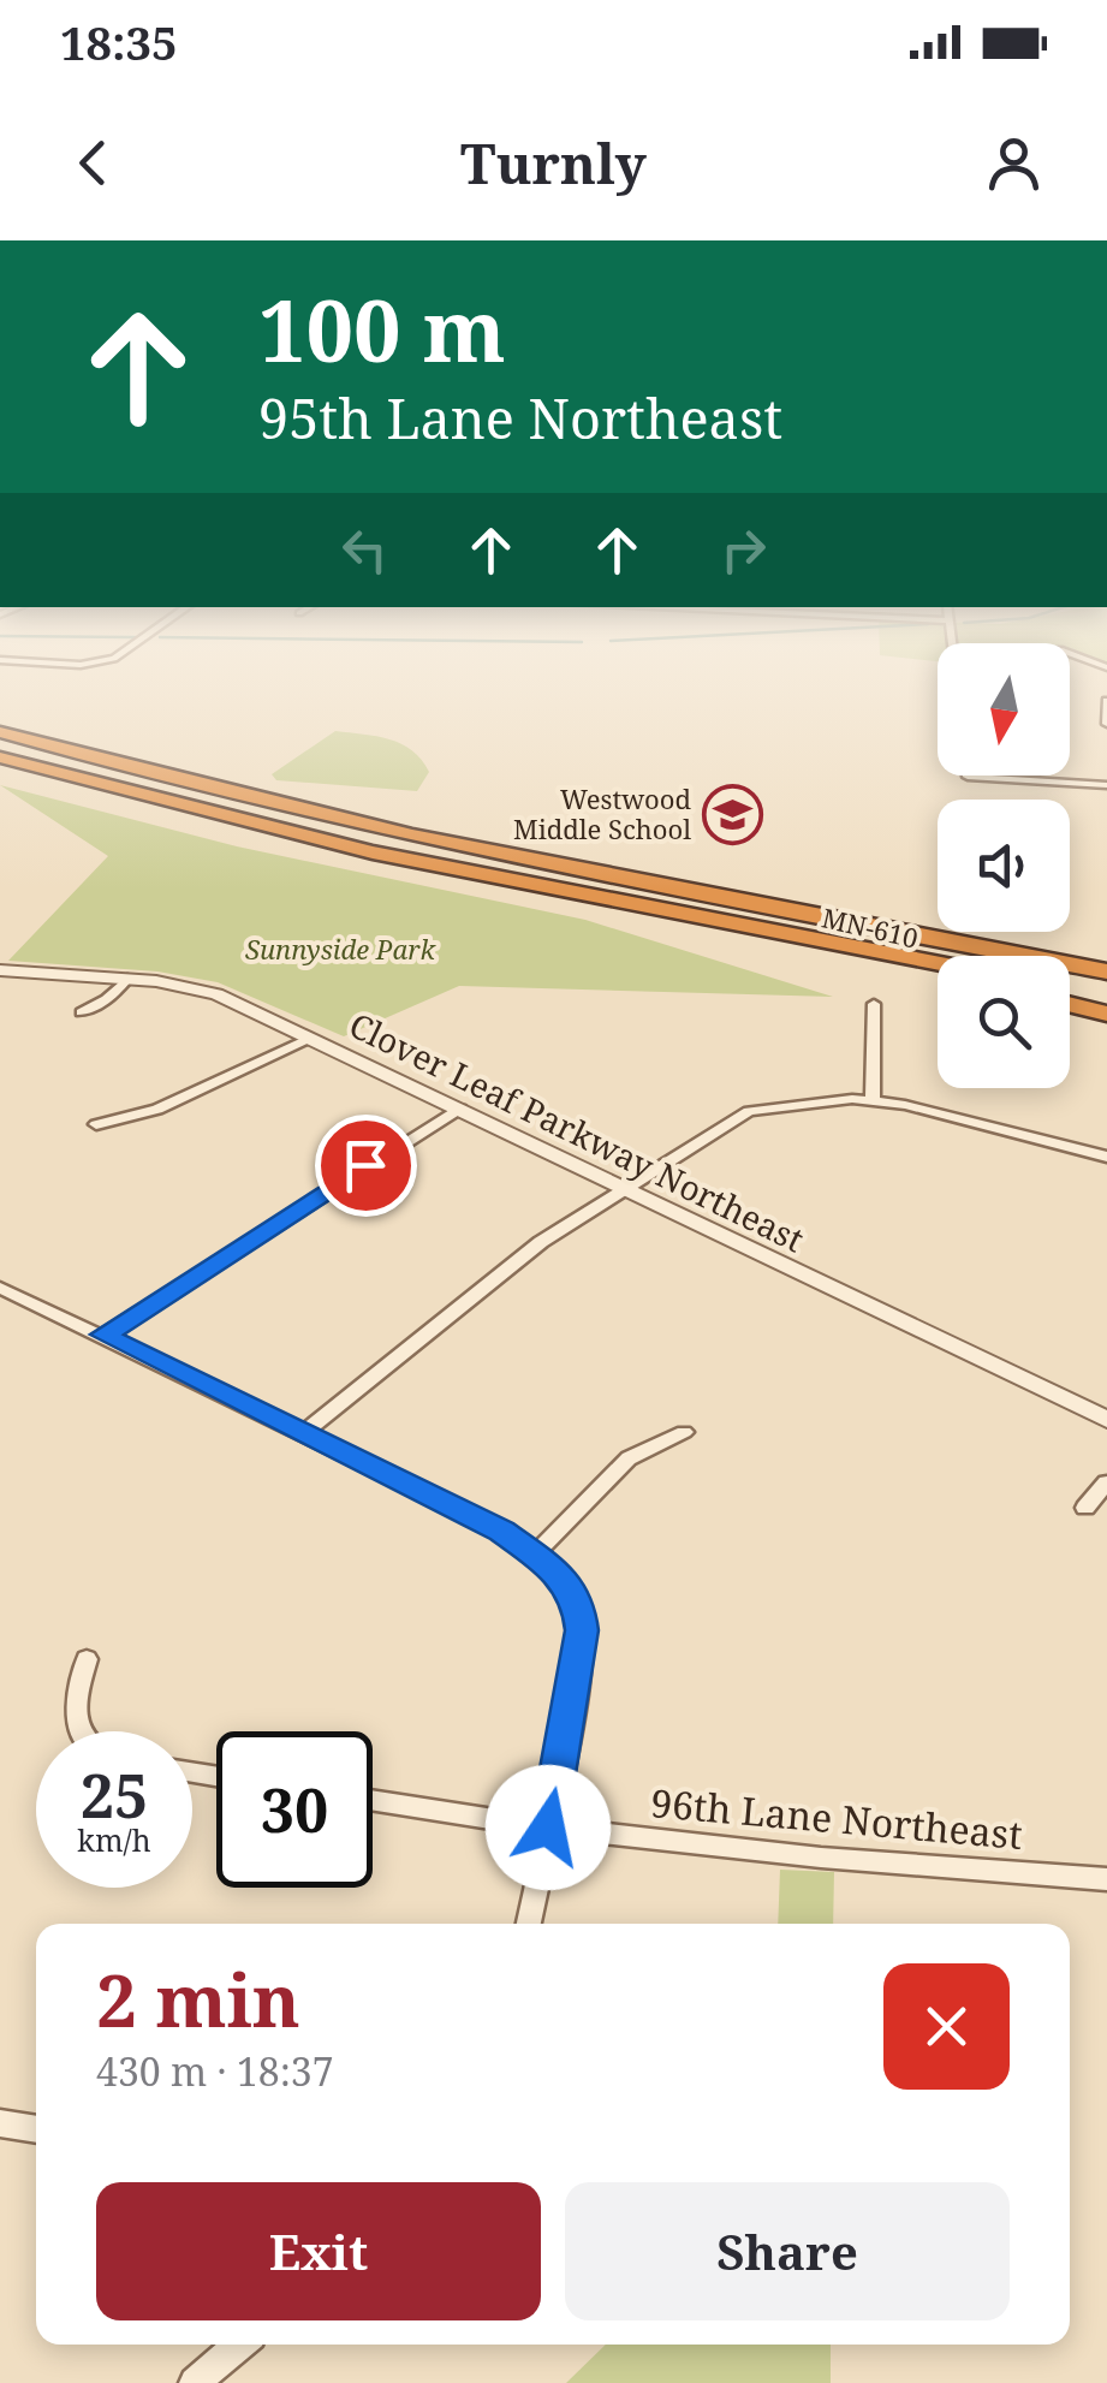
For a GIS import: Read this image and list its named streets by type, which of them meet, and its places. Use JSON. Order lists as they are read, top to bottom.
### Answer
{
  "streets": {
    "highway": ["MN-610"],
    "street": ["Clover Leaf Parkway Northeast", "96th Lane Northeast"]
  },
  "parks": ["Sunnyside Park"],
  "places": {
    "school or university": ["Westwood Middle School"]
  },
  "north": "bottom",
  "page": {
    "status": "18:35",
    "header": "Turnly",
    "turn": ["100 m", "95th Lane Northeast"],
    "speed": "25 km/h",
    "limit": "30",
    "heading": ["2 min", "430 m · 18:37"],
    "buttons": ["Exit", "Share"]
  }
}
